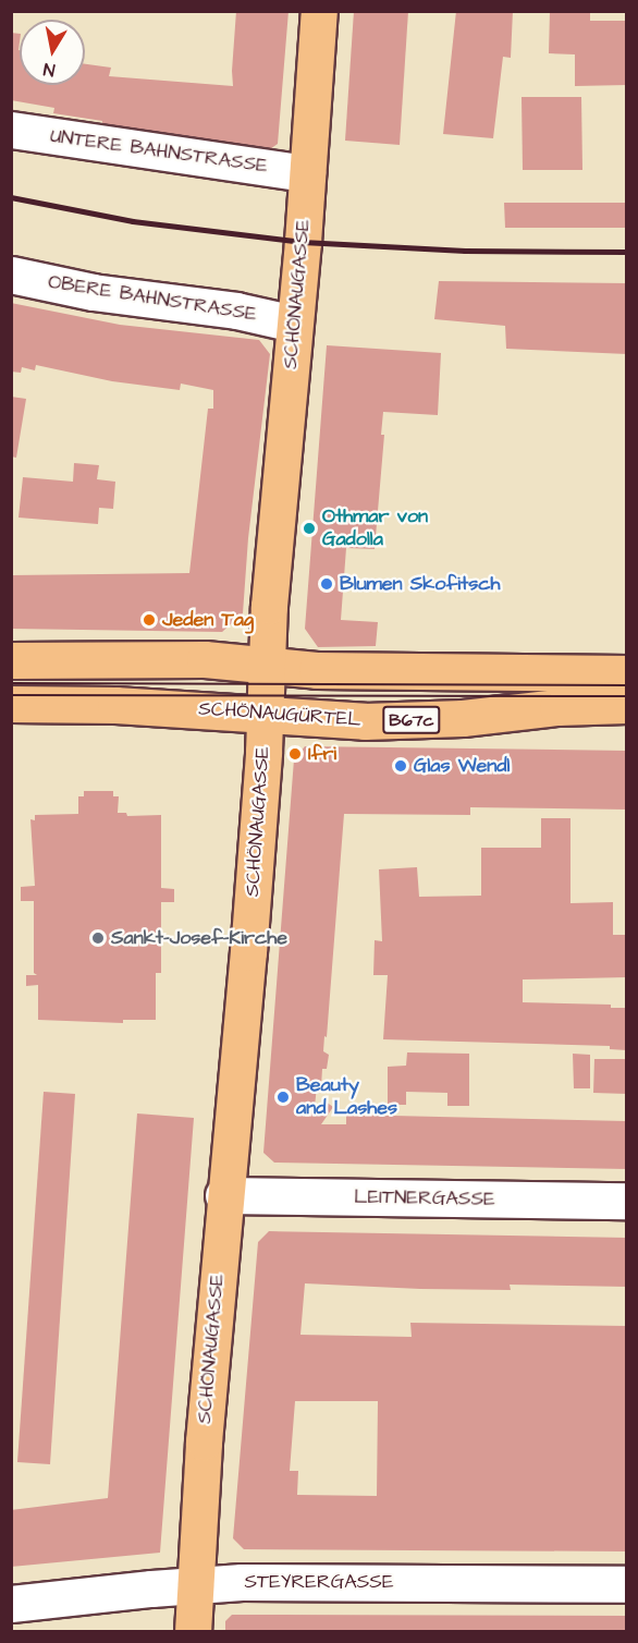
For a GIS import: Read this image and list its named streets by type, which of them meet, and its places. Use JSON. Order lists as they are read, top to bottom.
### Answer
{
  "streets": {
    "main road": ["SCHÖNAUGASSE", "SCHÖNAUGÜRTEL", "B67c"],
    "street": [
      "UNTERE BAHNSTRASSE",
      "OBERE BAHNSTRASSE",
      "LEITNERGASSE",
      "STEYRERGASSE"
    ]
  },
  "crossings": [
    ["UNTERE BAHNSTRASSE", "SCHÖNAUGASSE"],
    ["SCHÖNAUGASSE", "OBERE BAHNSTRASSE"],
    ["SCHÖNAUGASSE", "SCHÖNAUGÜRTEL"],
    ["SCHÖNAUGASSE", "LEITNERGASSE"],
    ["SCHÖNAUGASSE", "STEYRERGASSE"]
  ],
  "places": [
    "Othmar von Gadolla",
    "Blumen Skofitsch",
    "Jeden Tag",
    "Ifri",
    "Glas Wendl",
    "Sankt-Josef-Kirche",
    "Beauty and Lashes"
  ],
  "north": "bottom"
}
